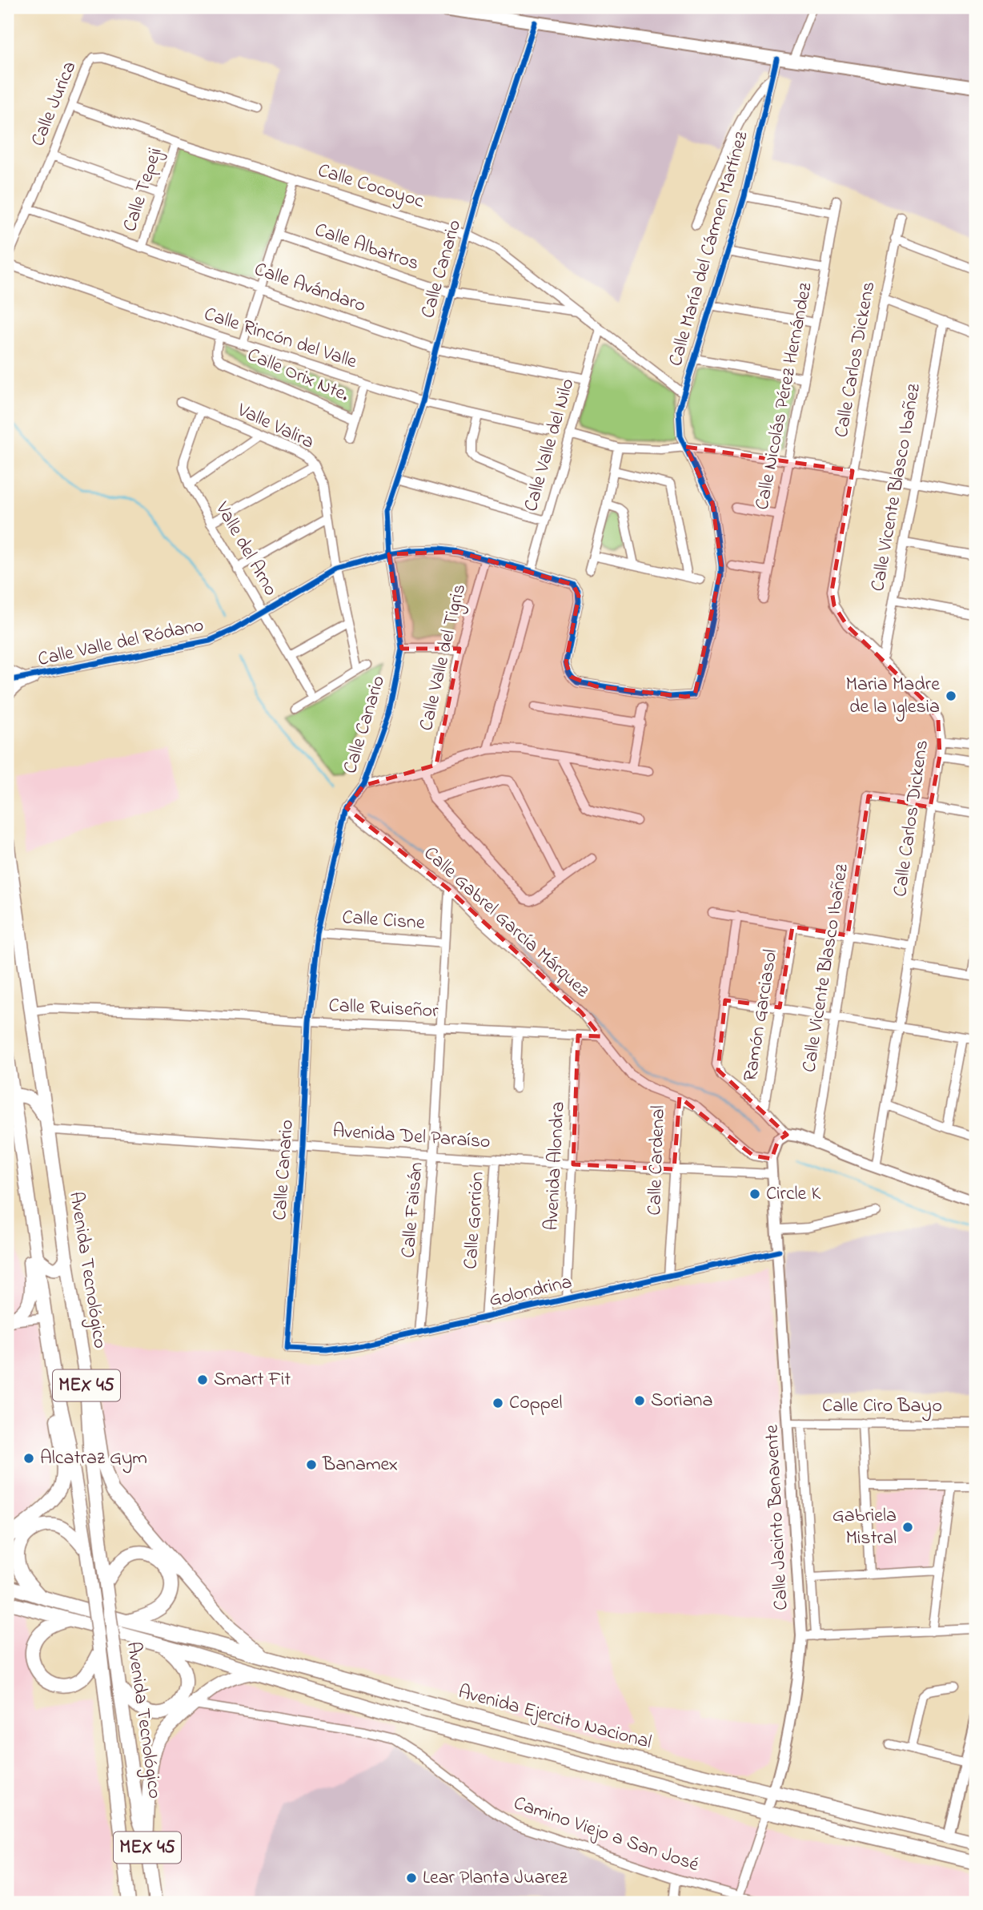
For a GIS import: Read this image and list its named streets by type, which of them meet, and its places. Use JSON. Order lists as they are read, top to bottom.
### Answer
{
  "streets": {
    "main road": ["Avenida Tecnológico", "MEX 45", "Avenida Ejercito Nacional"],
    "street": [
      "Calle Jurica",
      "Calle Cocoyoc",
      "Calle Tepeji",
      "Calle Albatros",
      "Calle María del Cármen Martínez",
      "Calle Canario",
      "Calle Avándaro",
      "Calle Rincón del Valle",
      "Calle Carlos Dickens",
      "Calle Orix Nte.",
      "Calle Nicolás Pérez Hernández",
      "Valle Valira",
      "Calle Valle del Nilo",
      "Calle Vicente Blasco Ibañez",
      "Valle del Arno",
      "Calle Valle del Ródano",
      "Calle Valle del Tigris",
      "Calle Cisne",
      "Calle Gabrel García Márquez",
      "Calle Ruiseñor",
      "Ramón Garciasol",
      "Avenida Del Paraíso",
      "Calle Cardenal",
      "Avenida Alondra",
      "Calle Faisán",
      "Calle Gorrión",
      "Golondrina",
      "Calle Ciro Bayo",
      "Calle Jacinto Benavente",
      "Camino Viejo a San José"
    ]
  },
  "crossings": [
    ["Calle Jurica", "Calle Cocoyoc"],
    ["Calle Jurica", "Calle Avándaro"],
    ["Calle Cocoyoc", "Calle Tepeji"],
    ["Calle Cocoyoc", "Calle Albatros"],
    ["Calle Cocoyoc", "Calle María del Cármen Martínez"],
    ["Calle Cocoyoc", "Calle Canario"],
    ["Calle Cocoyoc", "Calle Valle del Nilo"],
    ["Calle Tepeji", "Calle Avándaro"],
    ["Calle Albatros", "Calle Canario"],
    ["Calle María del Cármen Martínez", "Calle Valle del Ródano"],
    ["Calle Canario", "Calle Avándaro"],
    ["Calle Canario", "Calle Rincón del Valle"],
    ["Calle Canario", "Calle Valle del Ródano"],
    ["Calle Canario", "Calle Cisne"],
    ["Calle Canario", "Calle Gabrel García Márquez"],
    ["Calle Canario", "Calle Ruiseñor"],
    ["Calle Canario", "Avenida Del Paraíso"],
    ["Calle Canario", "Golondrina"],
    ["Calle Avándaro", "Calle Valle del Nilo"],
    ["Calle Rincón del Valle", "Calle Orix Nte."],
    ["Calle Carlos Dickens", "Calle Vicente Blasco Ibañez"],
    ["Valle Valira", "Valle del Arno"],
    ["Valle Valira", "Calle Valle del Ródano"],
    ["Calle Valle del Nilo", "Calle Valle del Ródano"],
    ["Valle del Arno", "Calle Valle del Ródano"],
    ["Calle Valle del Ródano", "Calle Valle del Tigris"],
    ["Calle Cisne", "Calle Faisán"],
    ["Calle Gabrel García Márquez", "Calle Ruiseñor"],
    ["Calle Gabrel García Márquez", "Calle Cardenal"],
    ["Calle Gabrel García Márquez", "Calle Faisán"],
    ["Calle Ruiseñor", "Avenida Alondra"],
    ["Calle Ruiseñor", "Calle Faisán"],
    ["Calle Ruiseñor", "Avenida Tecnológico"],
    ["Avenida Del Paraíso", "Calle Cardenal"],
    ["Avenida Del Paraíso", "Avenida Alondra"],
    ["Avenida Del Paraíso", "Calle Faisán"],
    ["Avenida Del Paraíso", "Calle Gorrión"],
    ["Avenida Del Paraíso", "Avenida Tecnológico"],
    ["Avenida Del Paraíso", "Calle Jacinto Benavente"],
    ["Calle Cardenal", "Golondrina"],
    ["Avenida Alondra", "Golondrina"],
    ["Calle Faisán", "Golondrina"],
    ["Calle Gorrión", "Golondrina"],
    ["Golondrina", "Calle Jacinto Benavente"],
    ["Calle Ciro Bayo", "Calle Jacinto Benavente"],
    ["Calle Jacinto Benavente", "Avenida Ejercito Nacional"],
    ["Calle Jacinto Benavente", "Camino Viejo a San José"]
  ],
  "places": [
    "Maria Madre de la Iglesia",
    "Circle K",
    "Smart Fit",
    "Soriana",
    "Coppel",
    "Alcatraz Gym",
    "Banamex",
    "Gabriela Mistral",
    "Lear Planta Juarez"
  ]
}
